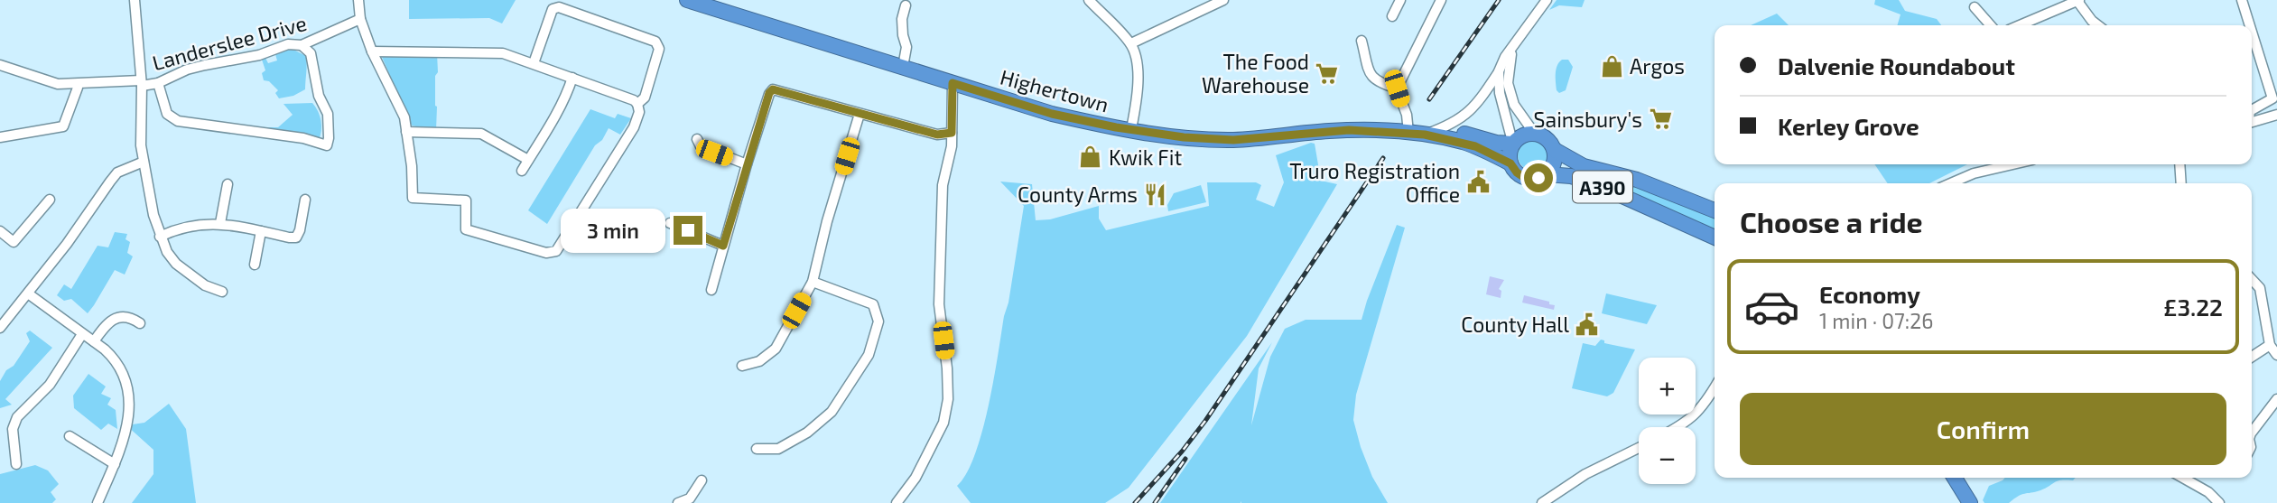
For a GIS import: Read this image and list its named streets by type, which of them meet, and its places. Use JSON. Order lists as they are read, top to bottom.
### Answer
{
  "streets": {
    "highway": ["Highertown", "A390"],
    "street": ["Landerslee Drive"]
  },
  "crossings": [
    ["Highertown", "A390"]
  ],
  "places": {
    "shop": ["Argos", "Kwik Fit"],
    "supermarket": ["The Food Warehouse", "Sainsbury's"],
    "public building": ["Truro Registration Office", "County Hall"],
    "restaurant": ["County Arms"]
  },
  "page": {
    "banner": ["Dalvenie Roundabout", "Kerley Grove"],
    "heading": "Choose a ride",
    "bubble": "3 min",
    "list": [
      {
        "name": "Economy",
        "note": "1 min · 07:26",
        "value": "£3.22"
      }
    ],
    "map_buttons": ["+", "−"],
    "buttons": "Confirm"
  }
}
